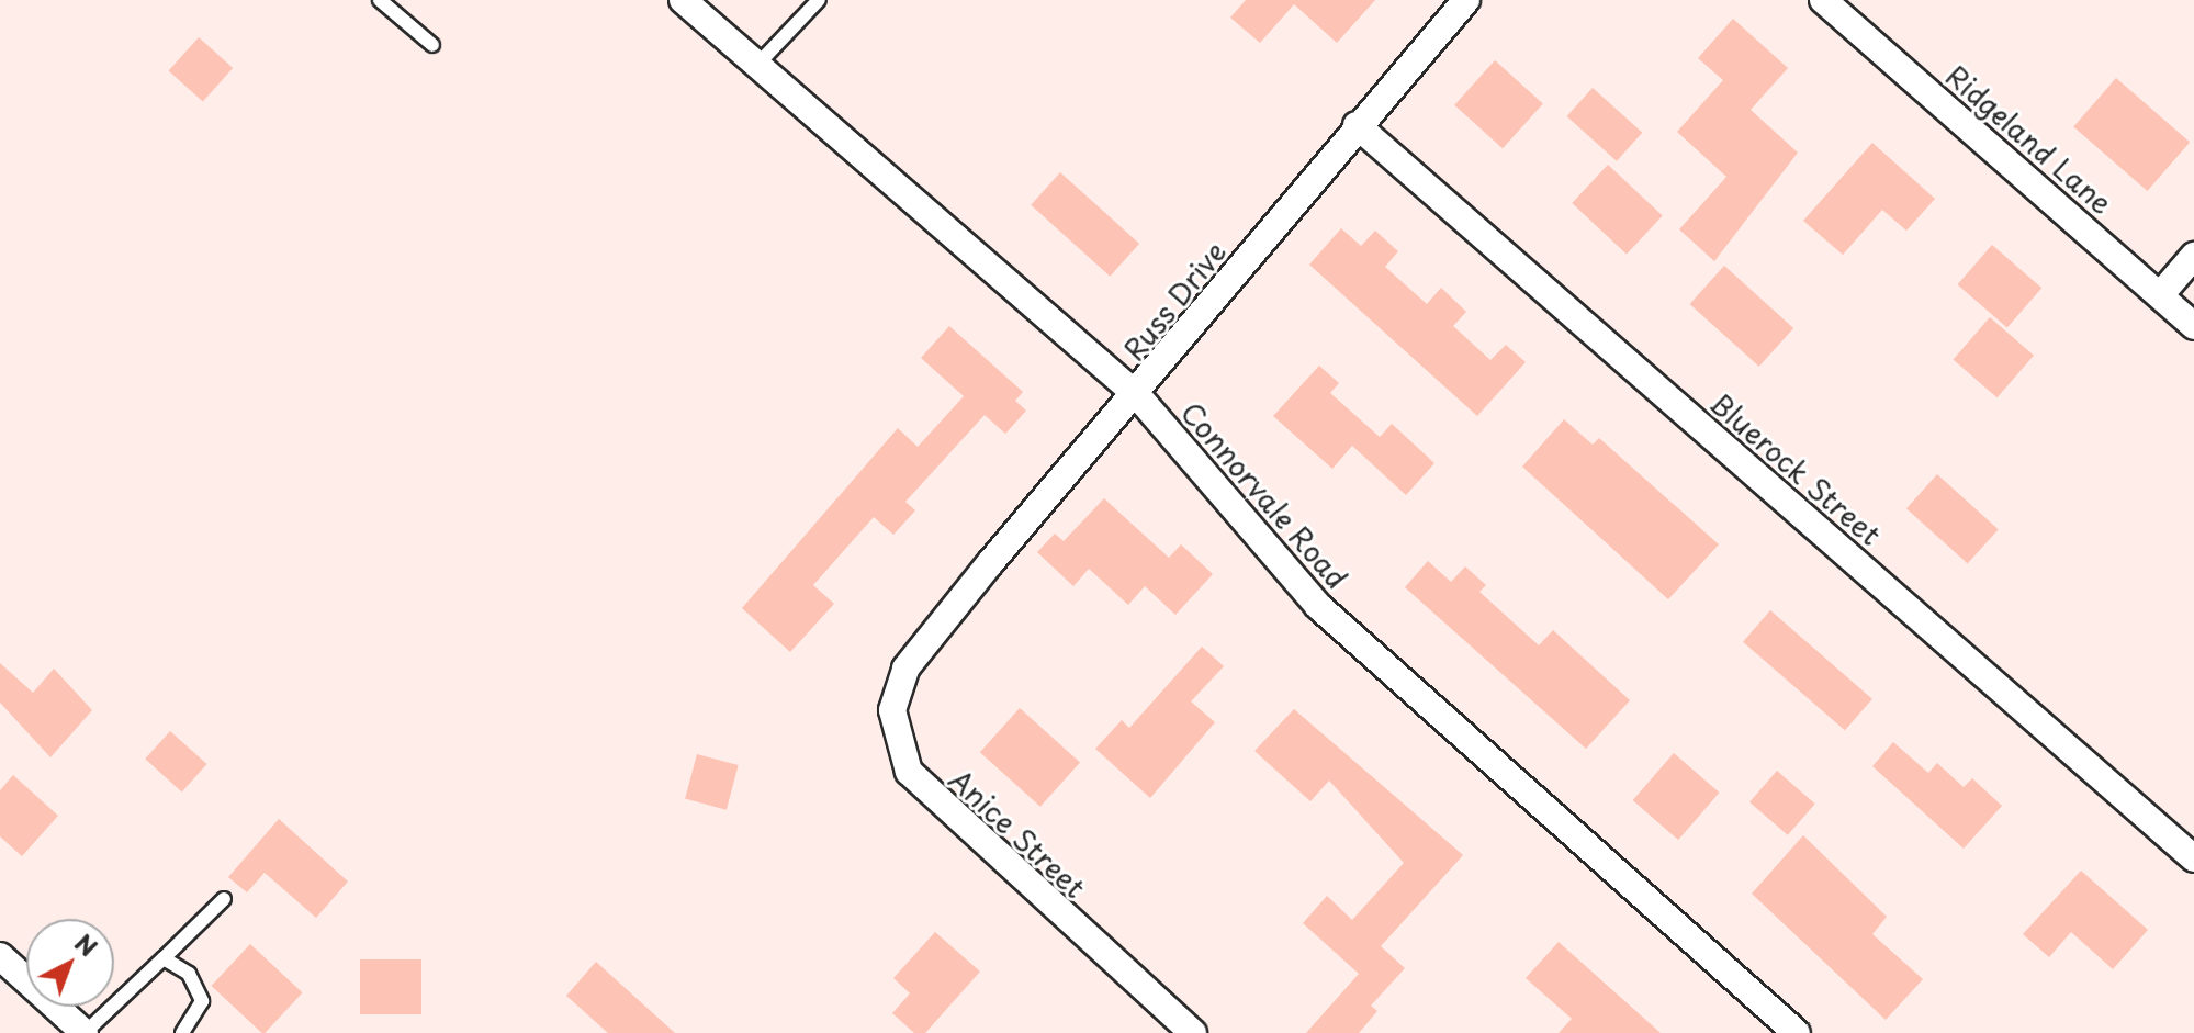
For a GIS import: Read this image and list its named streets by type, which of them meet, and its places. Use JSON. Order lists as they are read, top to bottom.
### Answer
{
  "streets": {
    "street": [
      "Ridgeland Lane",
      "Russ Drive",
      "Bluerock Street",
      "Connorvale Road",
      "Anice Street"
    ]
  },
  "crossings": [
    ["Russ Drive", "Bluerock Street"],
    ["Russ Drive", "Connorvale Road"],
    ["Russ Drive", "Anice Street"]
  ],
  "north": "top right"
}
